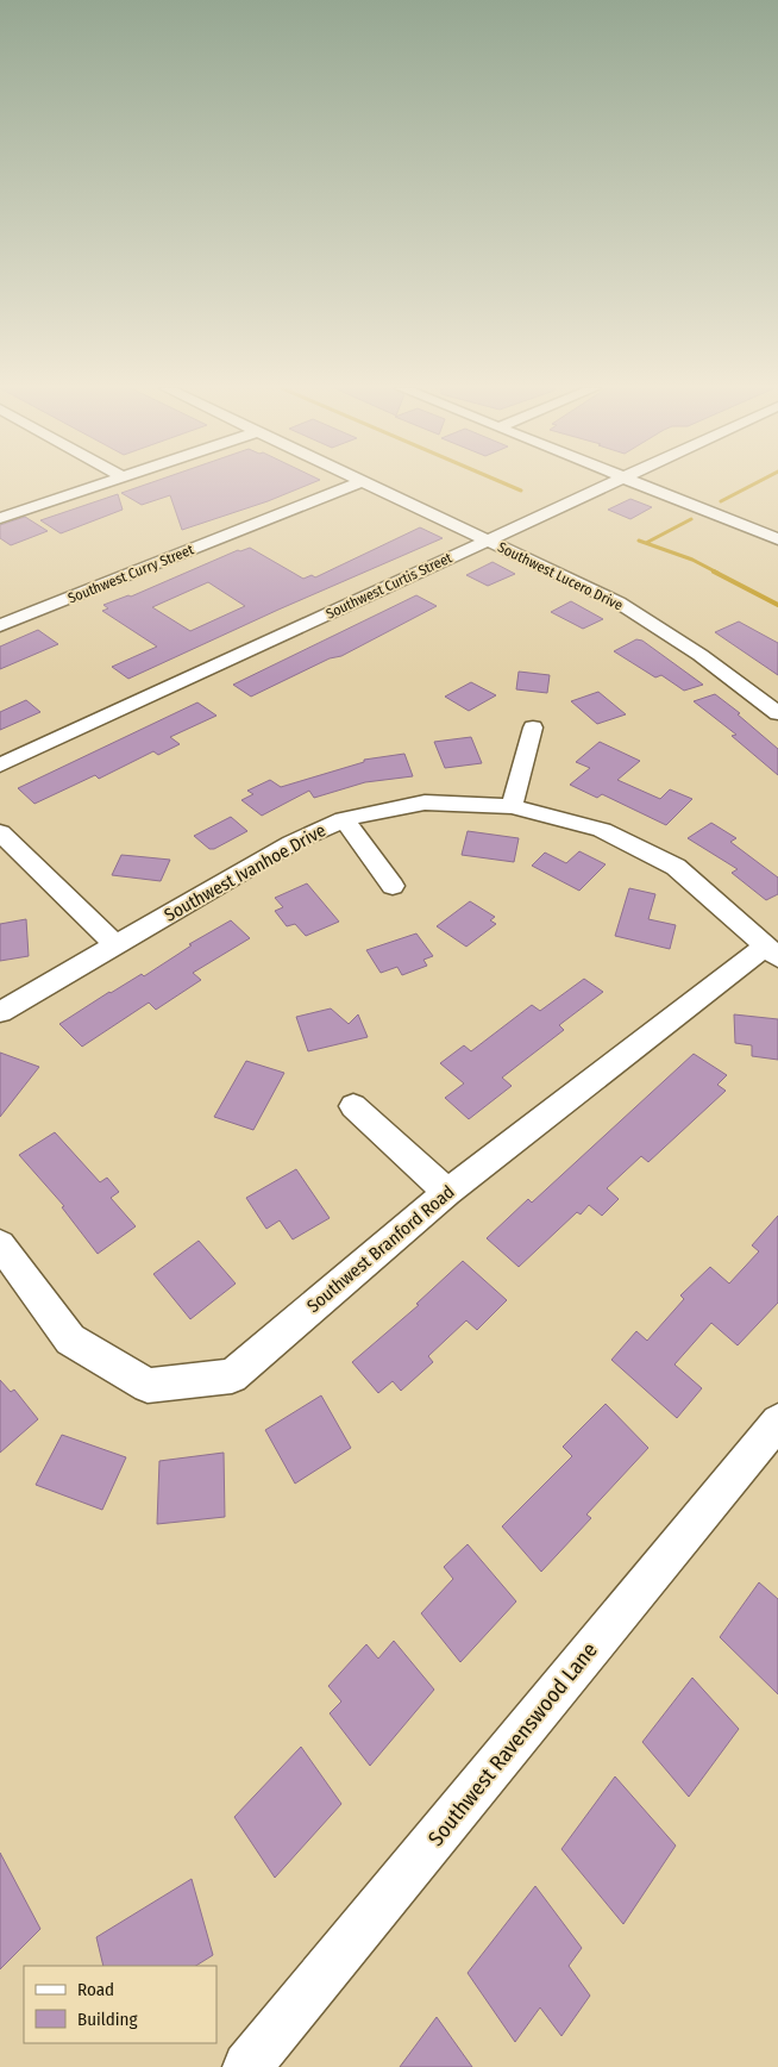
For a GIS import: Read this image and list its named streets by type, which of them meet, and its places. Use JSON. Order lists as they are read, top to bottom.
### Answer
{
  "streets": {
    "street": [
      "Southwest Curry Street",
      "Southwest Lucero Drive",
      "Southwest Curtis Street",
      "Southwest Ivanhoe Drive",
      "Southwest Branford Road",
      "Southwest Ravenswood Lane"
    ]
  },
  "crossings": [
    ["Southwest Lucero Drive", "Southwest Curtis Street"],
    ["Southwest Ivanhoe Drive", "Southwest Branford Road"]
  ],
  "legend": ["Road", "Building"]
}
